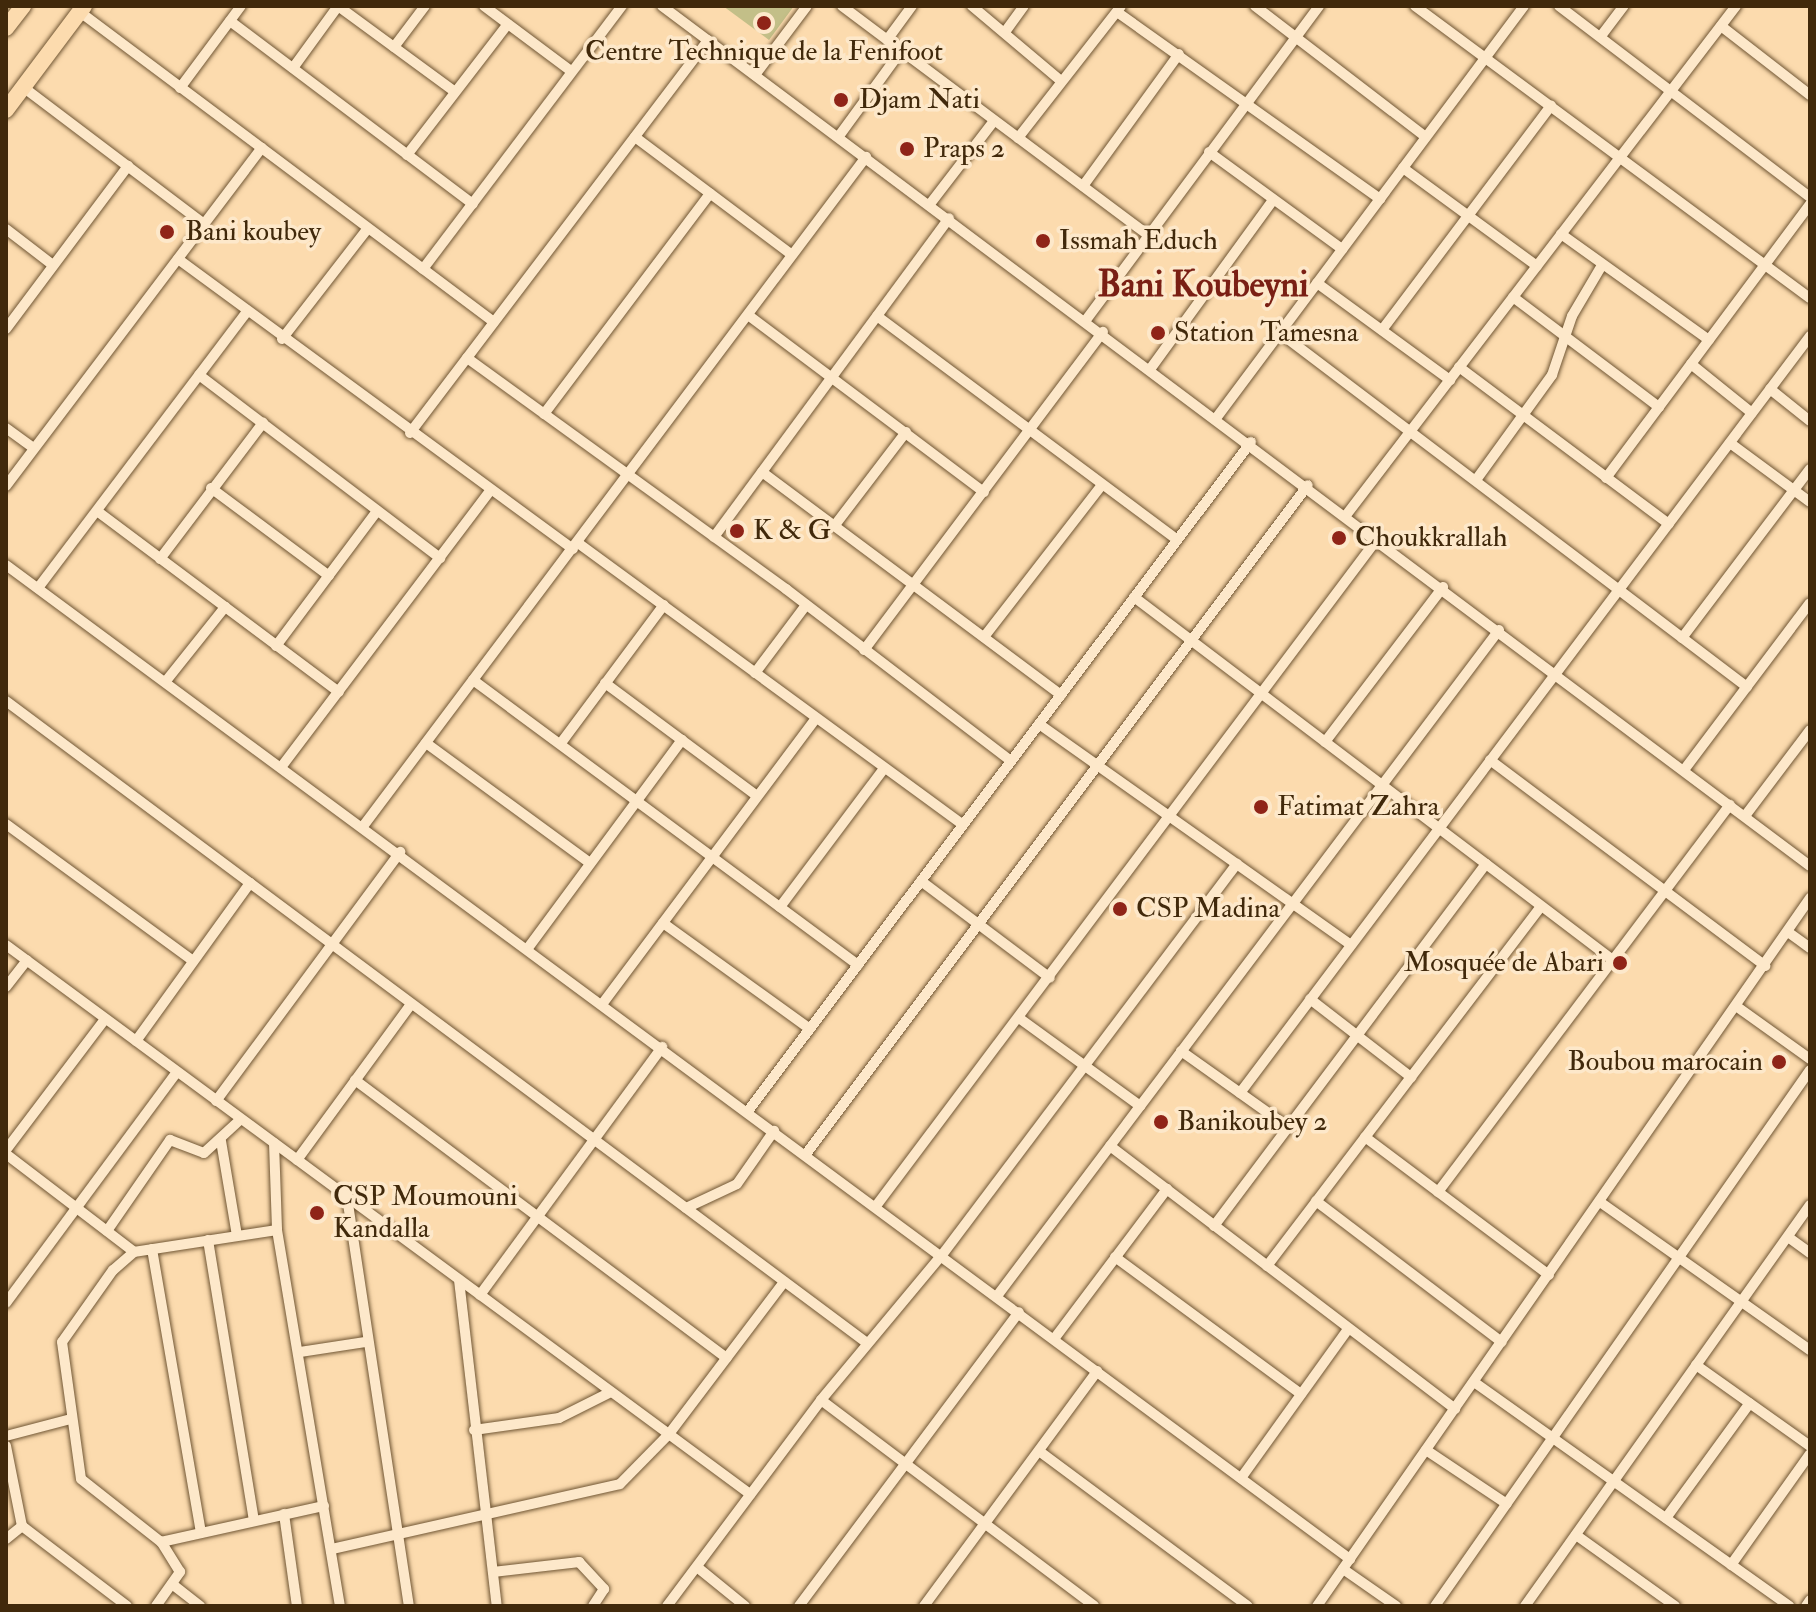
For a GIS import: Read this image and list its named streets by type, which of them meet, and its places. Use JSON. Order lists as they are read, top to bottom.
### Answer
{
  "districts": ["Bani Koubeyni"],
  "places": [
    "Centre Technique de la Fenifoot",
    "Djam Nati",
    "Praps 2",
    "Bani koubey",
    "Issmah Educh",
    "Station Tamesna",
    "K & G",
    "Choukkrallah",
    "Fatimat Zahra",
    "CSP Madina",
    "Mosquée de Abari",
    "Boubou marocain",
    "Banikoubey 2",
    "CSP Moumouni Kandalla"
  ]
}
